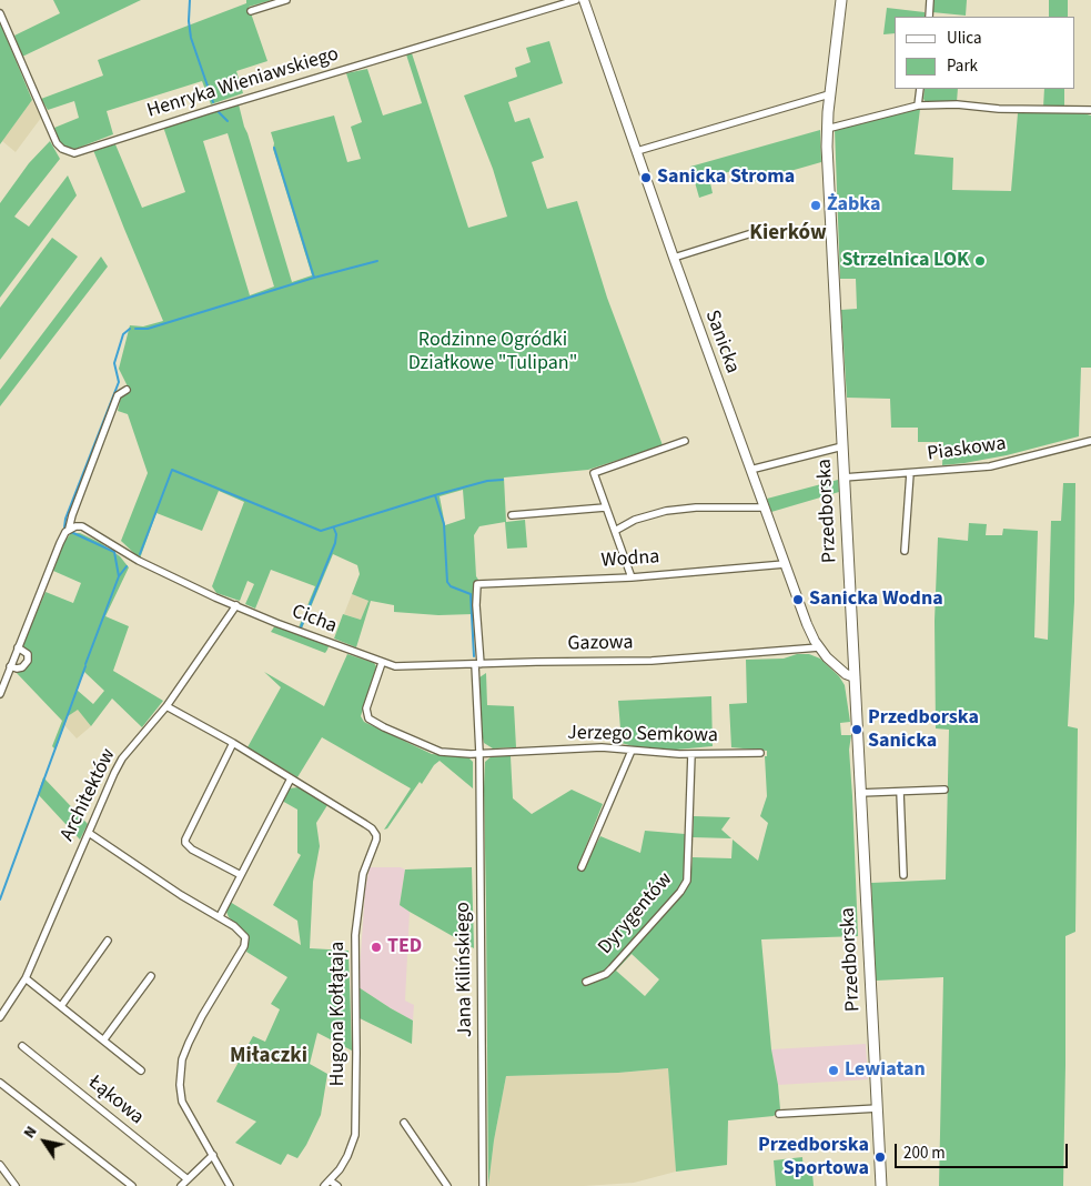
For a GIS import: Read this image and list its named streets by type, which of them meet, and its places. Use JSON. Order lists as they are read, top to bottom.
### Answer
{
  "streets": {
    "main road": ["Przedborska"],
    "street": [
      "Henryka Wieniawskiego",
      "Sanicka",
      "Piaskowa",
      "Wodna",
      "Cicha",
      "Gazowa",
      "Jerzego Semkowa",
      "Architektów",
      "Dyrygentów",
      "Jana Kilińskiego",
      "Hugona Kołłątaja",
      "Łąkowa"
    ]
  },
  "crossings": [
    ["Sanicka", "Przedborska"],
    ["Sanicka", "Wodna"],
    ["Sanicka", "Gazowa"],
    ["Piaskowa", "Przedborska"],
    ["Wodna", "Gazowa"],
    ["Cicha", "Gazowa"],
    ["Cicha", "Architektów"],
    ["Jerzego Semkowa", "Dyrygentów"],
    ["Jerzego Semkowa", "Jana Kilińskiego"]
  ],
  "districts": ["Kierków", "Miłaczki"],
  "parks": ["Rodzinne Ogródki Działkowe \"Tulipan\""],
  "places": [
    "Sanicka Stroma",
    "Żabka",
    "Strzelnica LOK",
    "Sanicka Wodna",
    "Przedborska Sanicka",
    "TED",
    "Lewiatan",
    "Przedborska Sportowa"
  ],
  "legend": ["Ulica", "Park"],
  "scale_bar": "200 m",
  "north": "top left"
}
